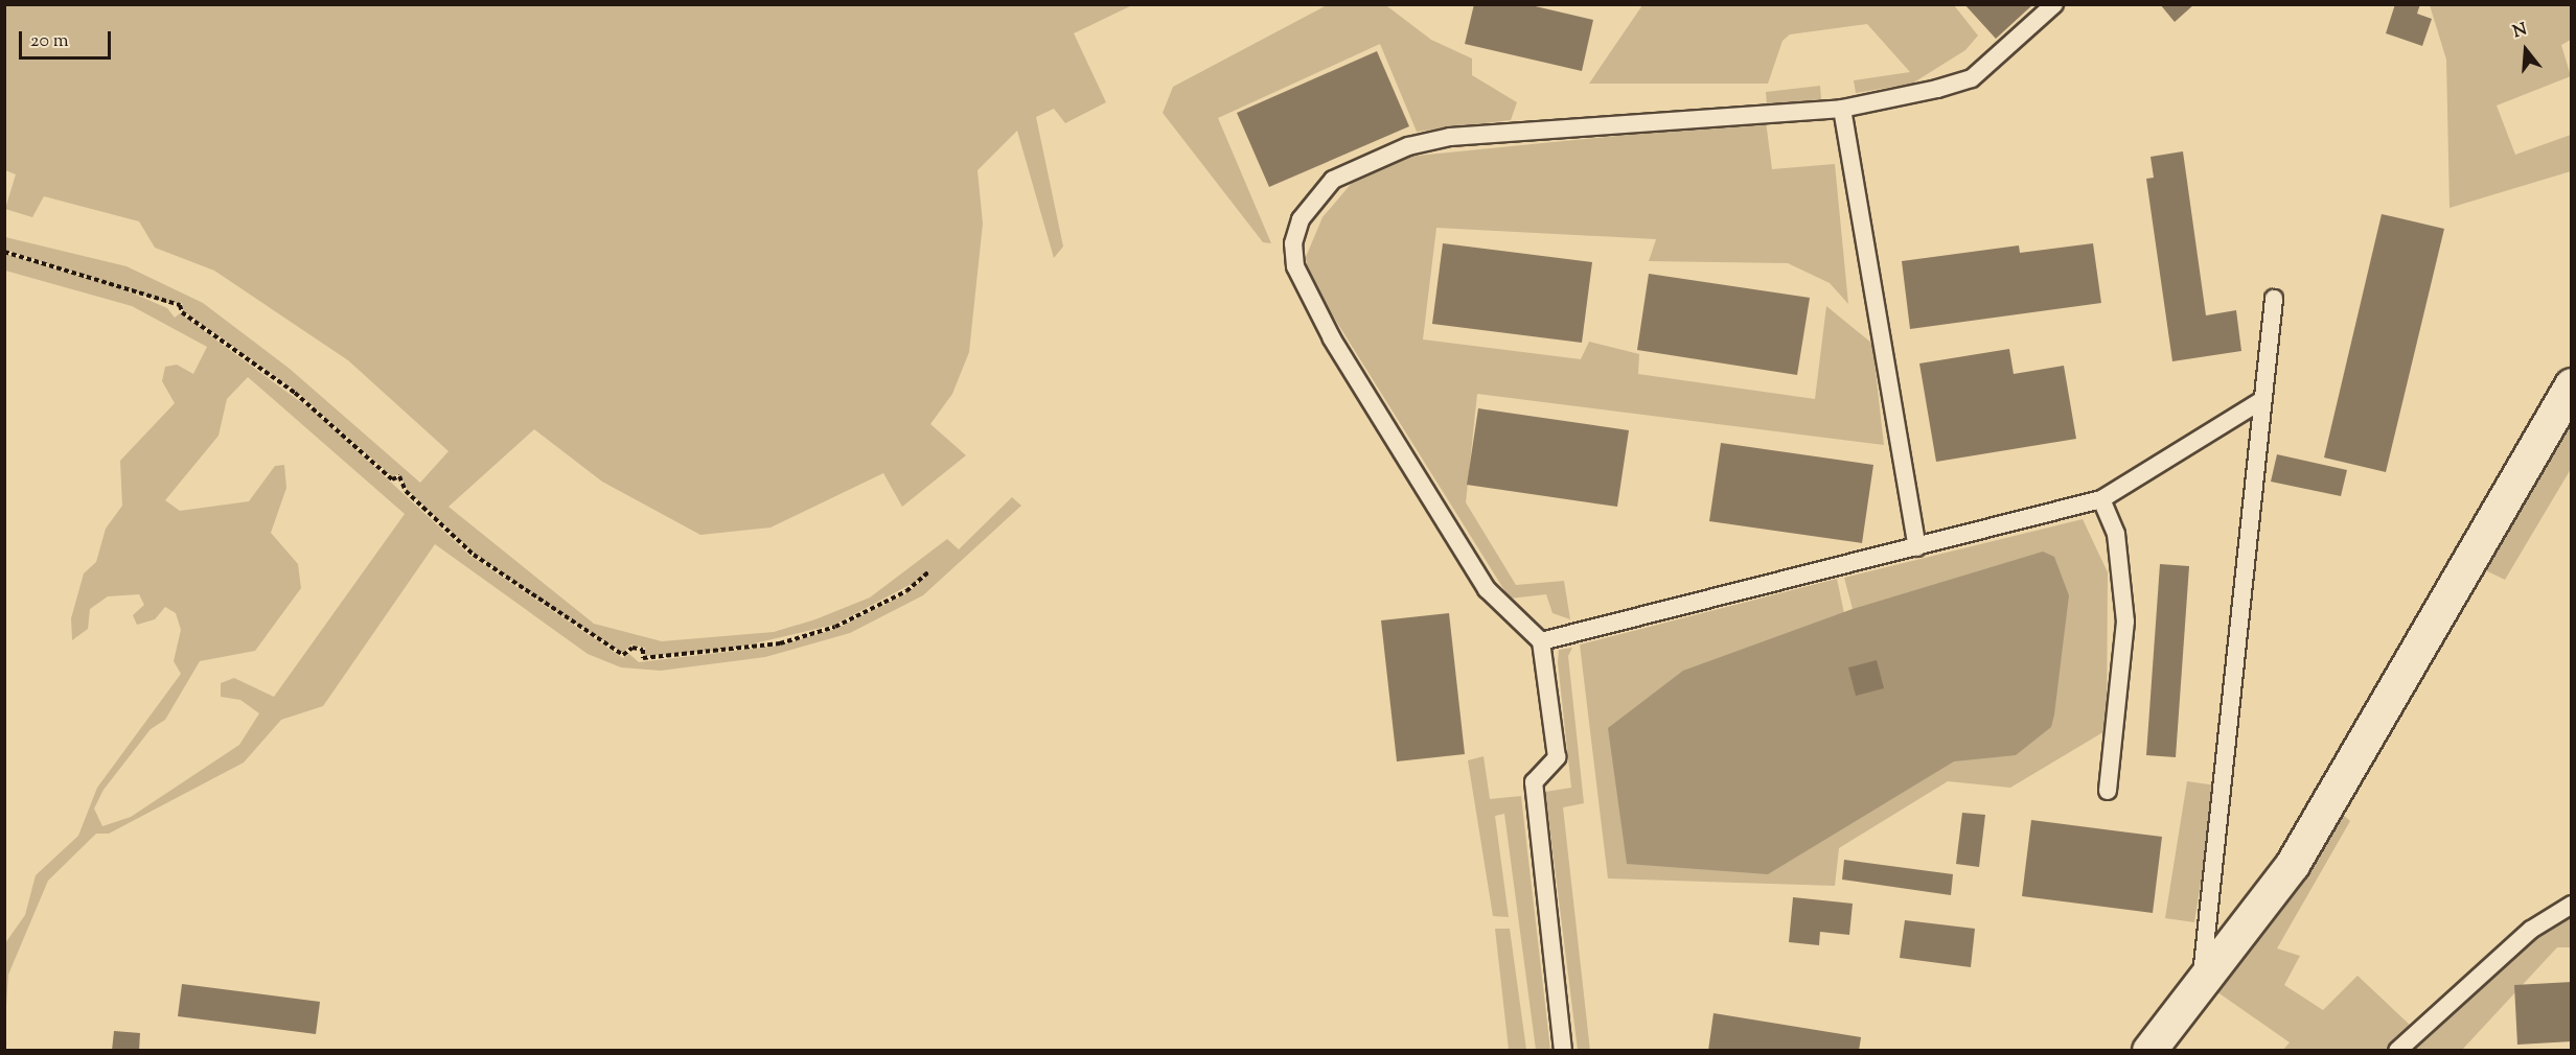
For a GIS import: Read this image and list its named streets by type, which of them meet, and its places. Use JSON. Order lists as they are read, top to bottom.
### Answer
{
  "scale_bar": "20 m",
  "north": "top"
}
